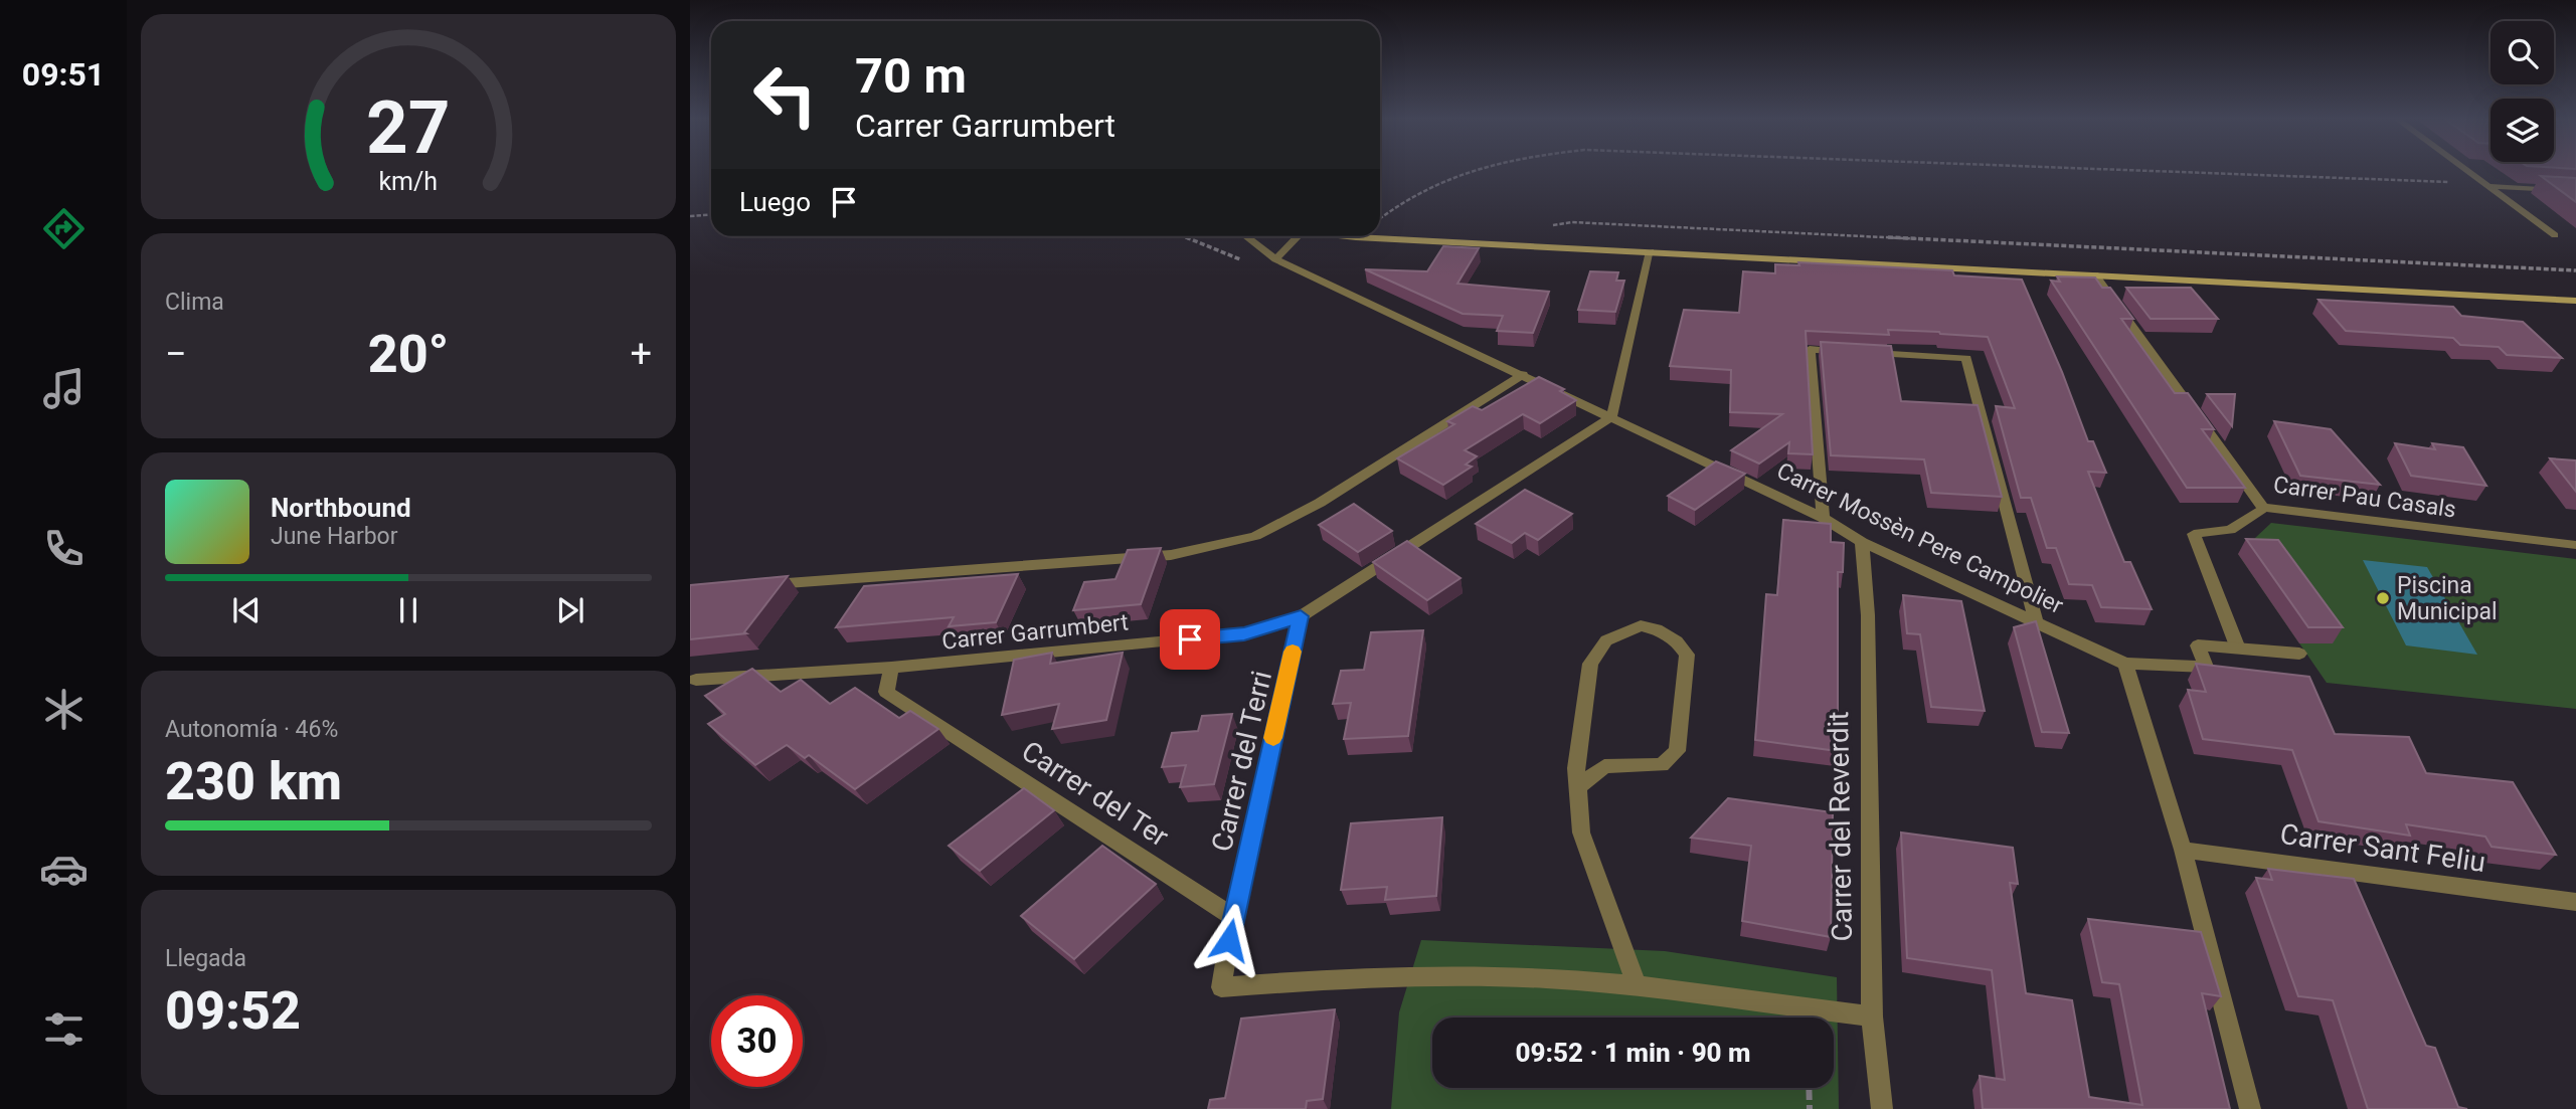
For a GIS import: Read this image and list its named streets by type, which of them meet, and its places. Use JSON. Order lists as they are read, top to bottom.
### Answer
{
  "streets": {
    "street": [
      "Carrer Pau Casals",
      "Carrer Mossèn Pere Campolier",
      "Carrer Garrumbert",
      "Carrer del Terri",
      "Carrer del Ter",
      "Carrer del Reverdit",
      "Carrer Sant Feliu"
    ]
  },
  "crossings": [
    ["Carrer Mossèn Pere Campolier", "Carrer Garrumbert"],
    ["Carrer Mossèn Pere Campolier", "Carrer del Reverdit"],
    ["Carrer Garrumbert", "Carrer del Terri"],
    ["Carrer Garrumbert", "Carrer del Ter"],
    ["Carrer del Terri", "Carrer del Ter"]
  ],
  "places": ["Piscina Municipal"],
  "page": {
    "tabs": "09:51",
    "turn": ["70 m", "Carrer Garrumbert"],
    "then": "Luego",
    "tile": [
      "Clima",
      ["Autonomía · 46%", "230 km"],
      ["Llegada", "09:52"]
    ],
    "heat": ["−", "20°", "+"],
    "song": ["Northbound", "June Harbor"],
    "limit": "30",
    "trip": "09:52 · 1 min · 90 m",
    "gauge": ["27", "km/h"]
  }
}
